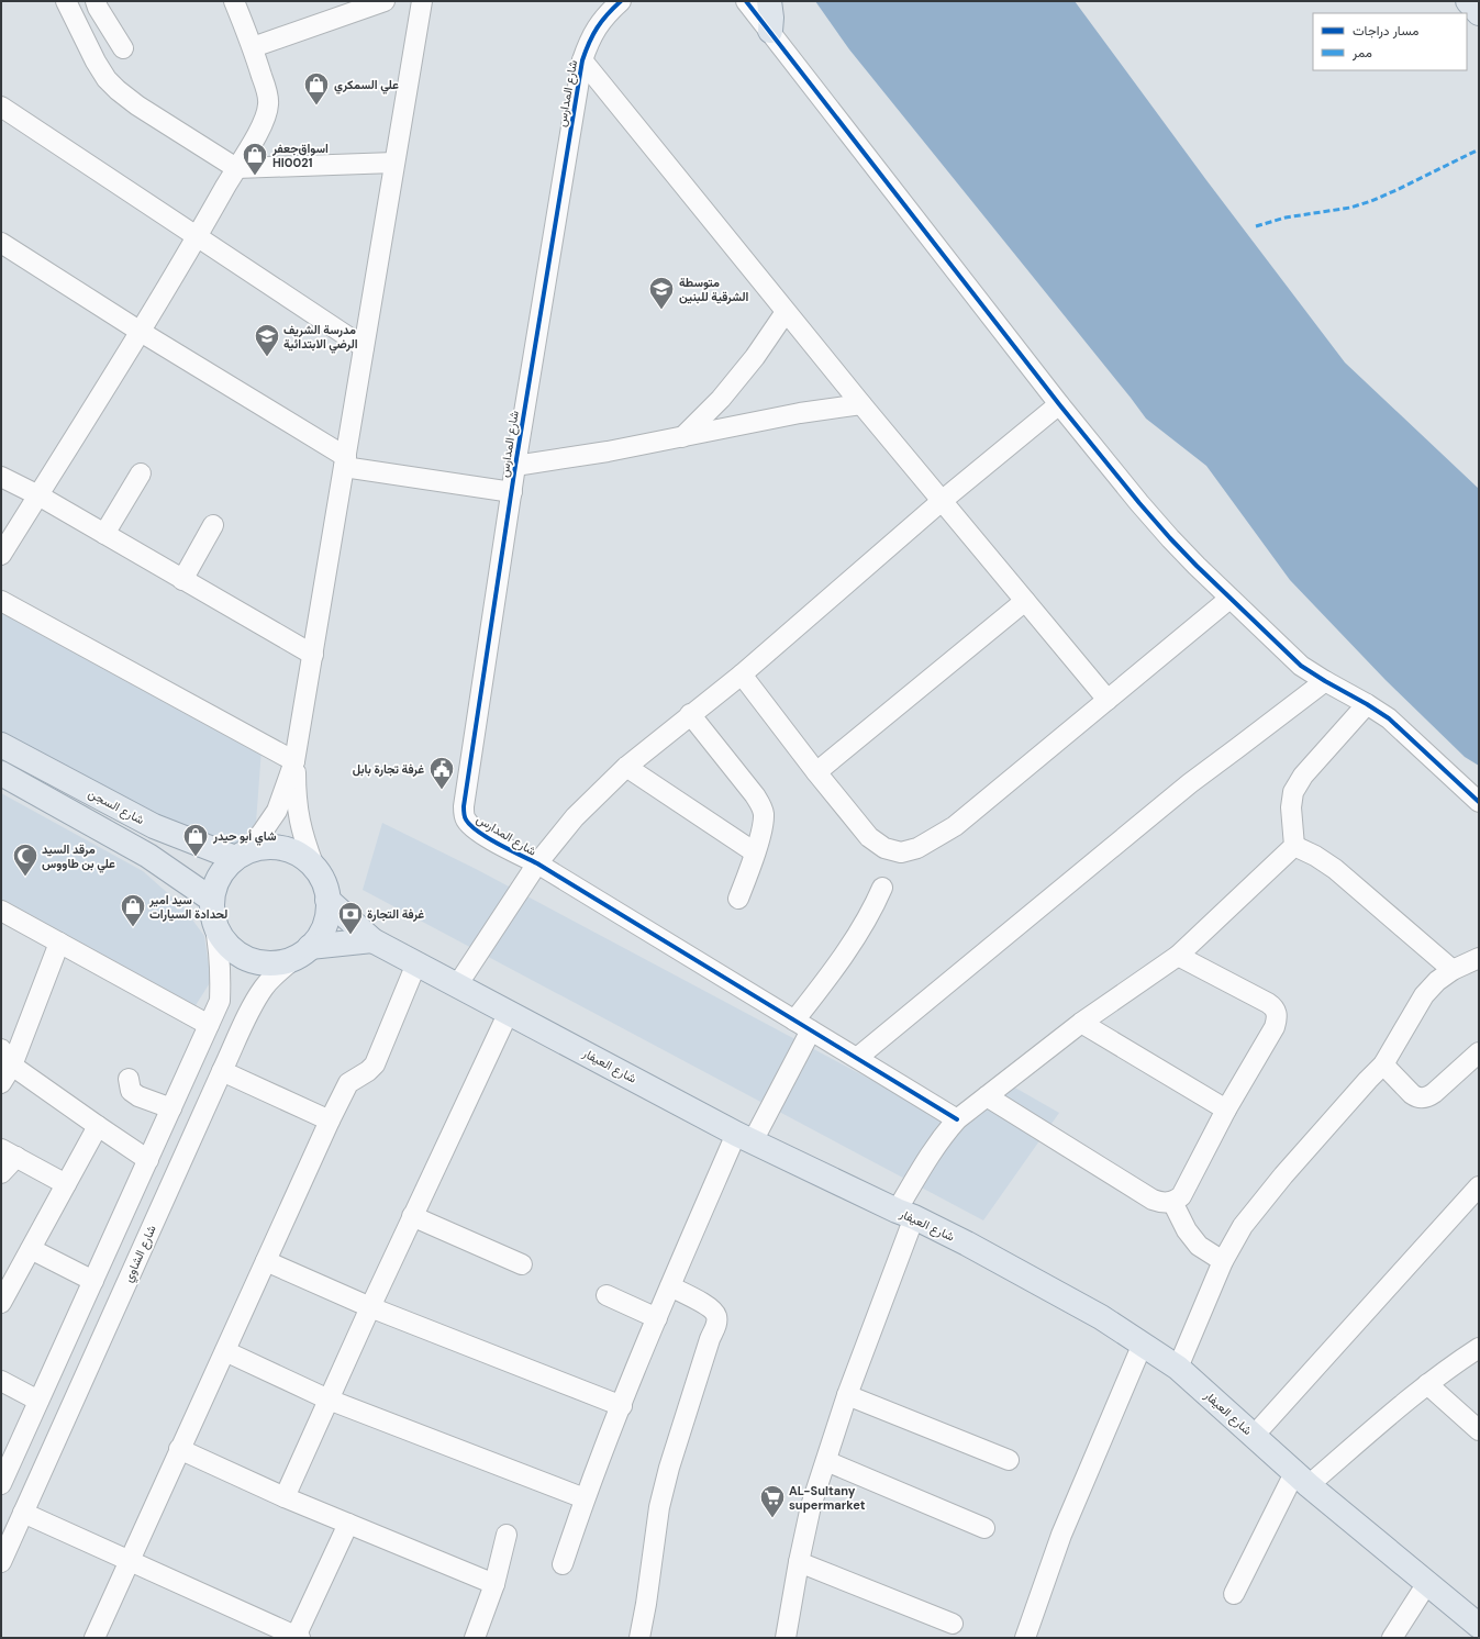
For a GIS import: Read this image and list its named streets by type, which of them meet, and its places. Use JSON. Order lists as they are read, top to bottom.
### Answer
{
  "streets": {
    "main road": ["شارع السجن", "شارع العيفار"],
    "street": ["شارع المدارس", "شارع الشاوي"]
  },
  "crossings": [
    ["شارع السجن", "شارع العيفار"],
    ["شارع السجن", "شارع الشاوي"],
    ["شارع العيفار", "شارع الشاوي"]
  ],
  "places": {
    "shop": [
      "علي السمكري",
      "اسواق‌جعفر Hl0021",
      "شاي أبو حيدر",
      "سيد امير لحدادة السيارات"
    ],
    "school or university": ["متوسطة الشرقية للبنين", "مدرسة الشريف الرضي الابتدائية"],
    "public building": ["غرفة تجارة بابل"],
    "mosque": ["مرقد السيد علي بن طاووس"],
    "bank": ["غرفة التجارة"],
    "supermarket": ["AL-Sultany supermarket"]
  },
  "legend": ["مسار دراجات", "ممر"]
}
